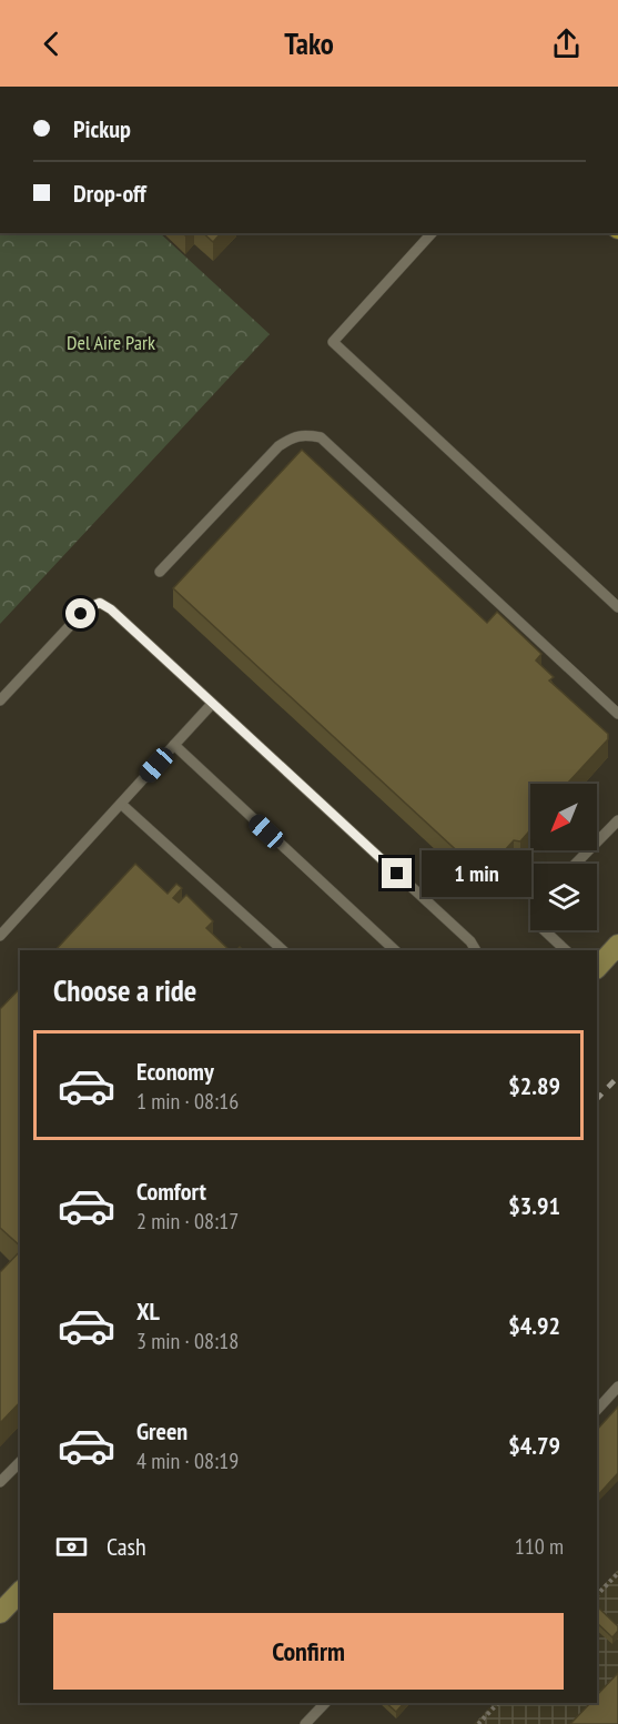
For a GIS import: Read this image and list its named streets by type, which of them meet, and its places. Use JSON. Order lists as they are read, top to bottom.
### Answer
{
  "parks": ["Del Aire Park"],
  "north": "bottom left",
  "page": {
    "header": "Tako",
    "banner": ["Pickup", "Drop-off"],
    "bubble": "1 min",
    "heading": "Choose a ride",
    "list": [
      {
        "name": "Economy",
        "note": "1 min · 08:16",
        "value": "$2.89"
      },
      {
        "name": "Comfort",
        "note": "2 min · 08:17",
        "value": "$3.91"
      },
      {
        "name": "XL",
        "note": "3 min · 08:18",
        "value": "$4.92"
      },
      {
        "name": "Green",
        "note": "4 min · 08:19",
        "value": "$4.79"
      }
    ],
    "pay": ["Cash", "110 m"],
    "buttons": "Confirm"
  }
}
